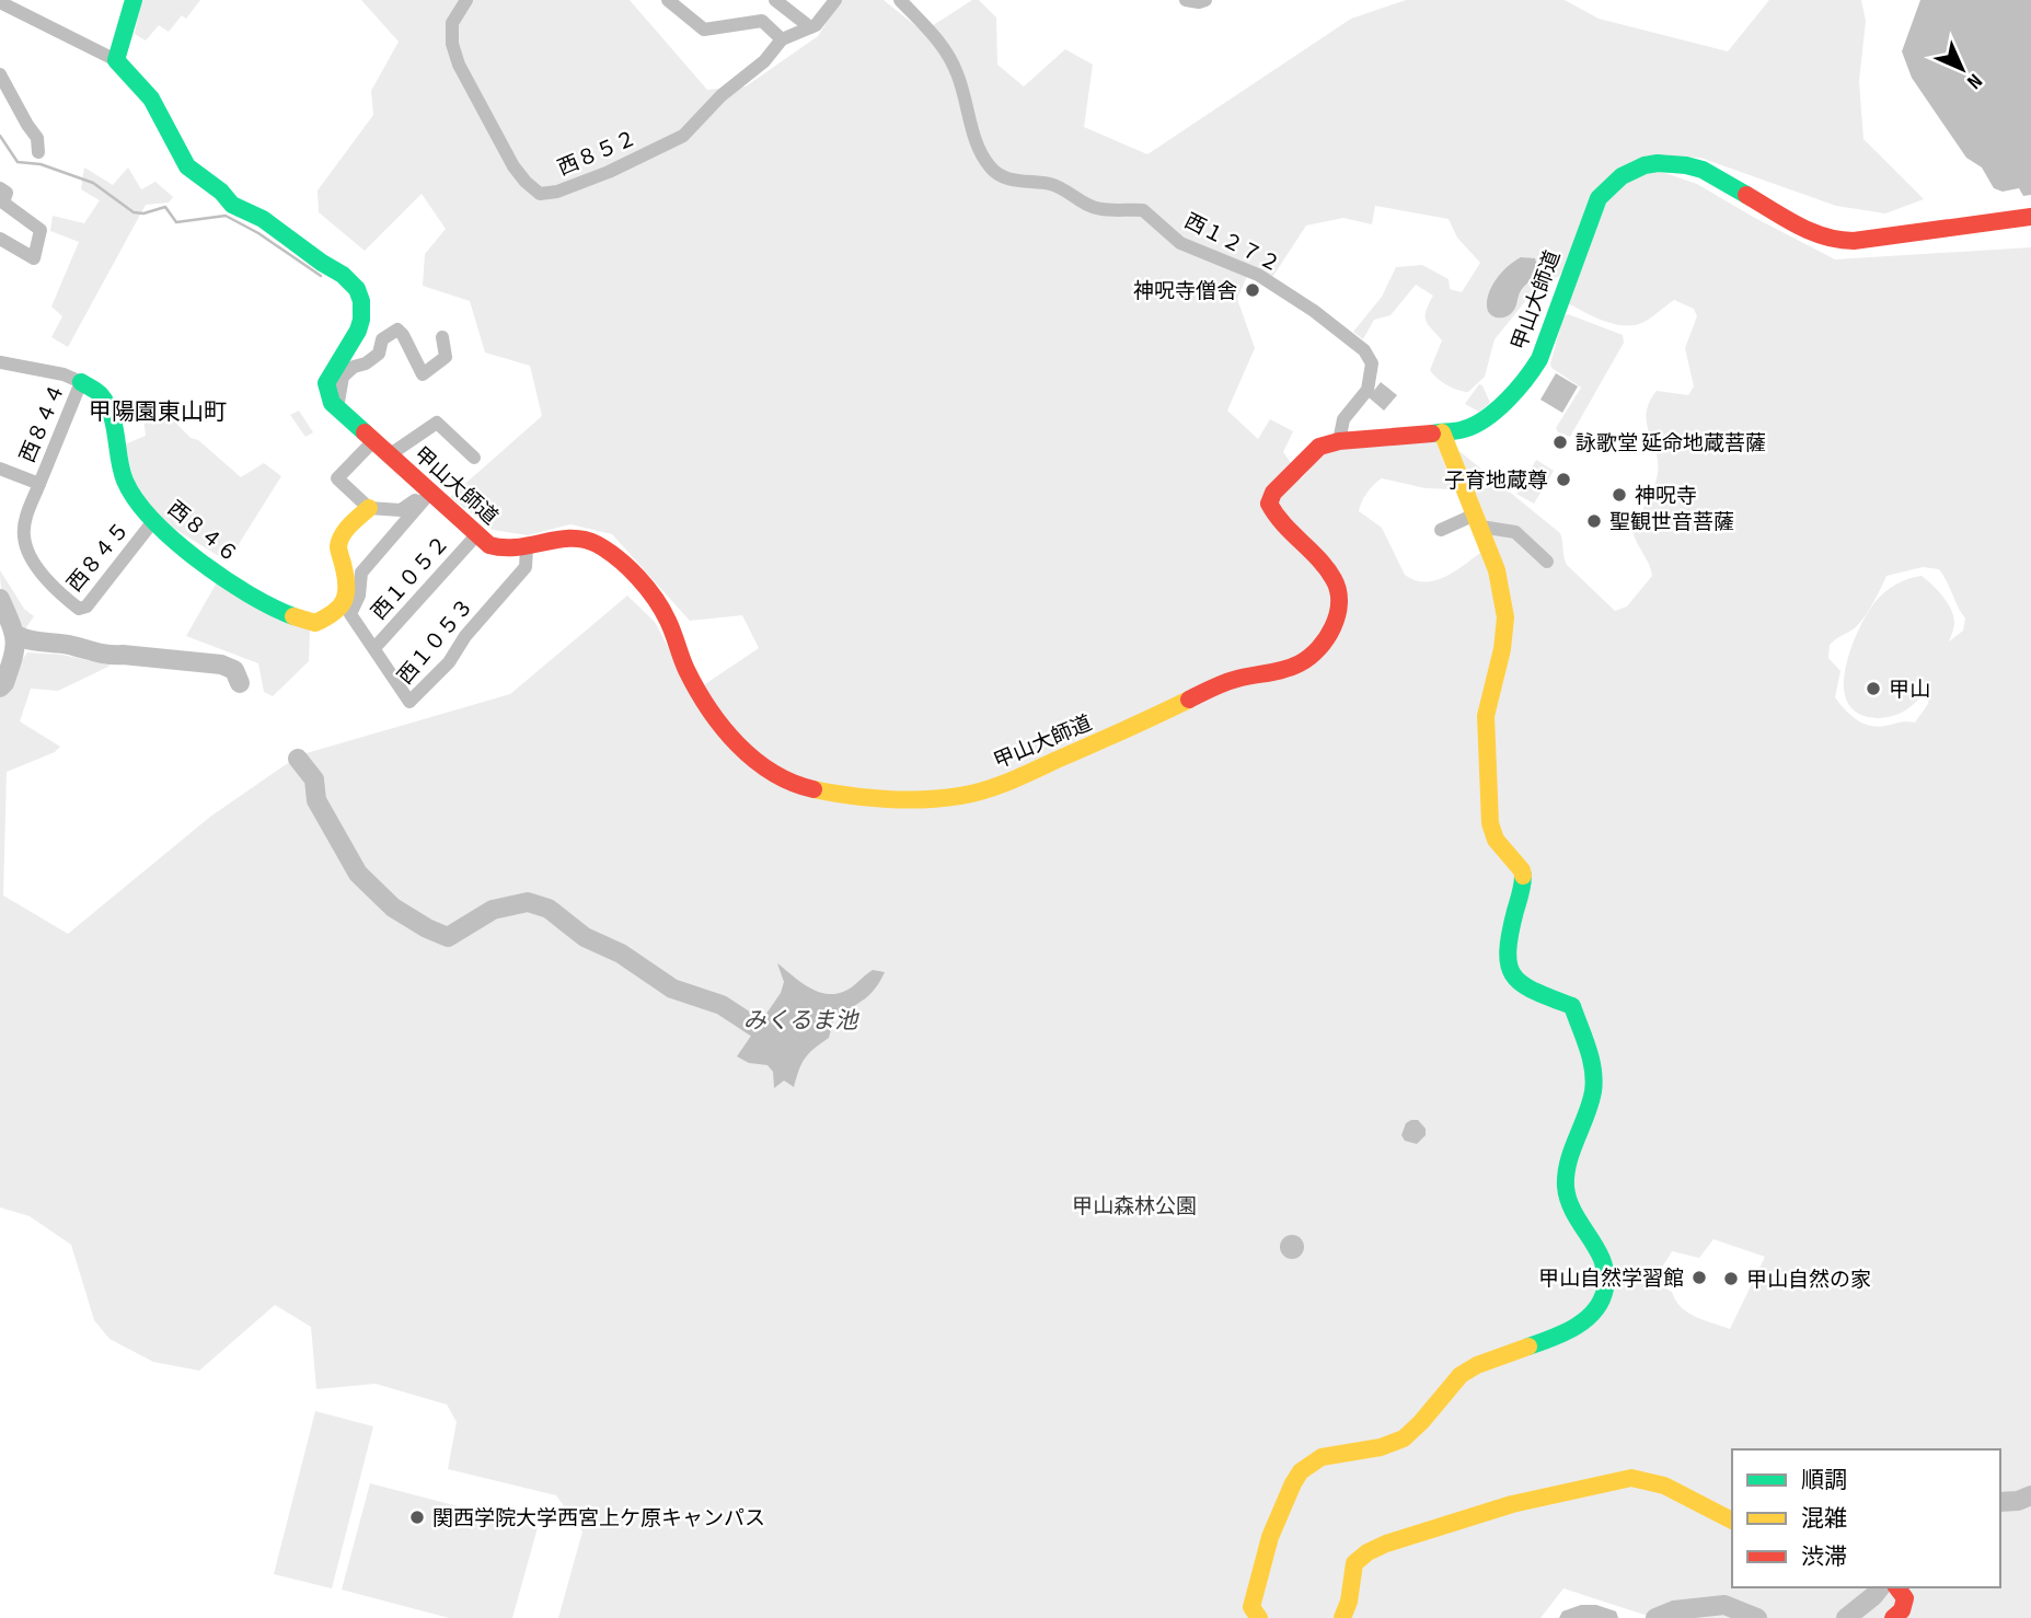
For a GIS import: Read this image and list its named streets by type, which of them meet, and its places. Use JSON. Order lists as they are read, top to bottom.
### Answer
{
  "streets": {
    "street": [
      "西８５２",
      "西１２７２",
      "甲山大師道",
      "西８４４",
      "西８４６",
      "西８４５",
      "西１０５２",
      "西１０５３"
    ]
  },
  "crossings": [
    ["西１２７２", "甲山大師道"],
    ["甲山大師道", "西１０５２"],
    ["甲山大師道", "西１０５３"],
    ["西８４４", "西８４６"],
    ["西８４４", "西８４５"],
    ["西８４６", "西８４５"],
    ["西１０５２", "西１０５３"]
  ],
  "districts": ["甲陽園東山町"],
  "water": ["みくるま池"],
  "parks": ["甲山森林公園"],
  "places": [
    "神呪寺僧舎",
    "詠歌堂 延命地蔵菩薩",
    "子育地蔵尊",
    "神呪寺",
    "聖観世音菩薩",
    "甲山",
    "甲山自然学習館",
    "甲山自然の家",
    "関西学院大学西宮上ケ原キャンパス"
  ],
  "legend": ["順調", "混雑", "渋滞"],
  "north": "bottom right"
}
